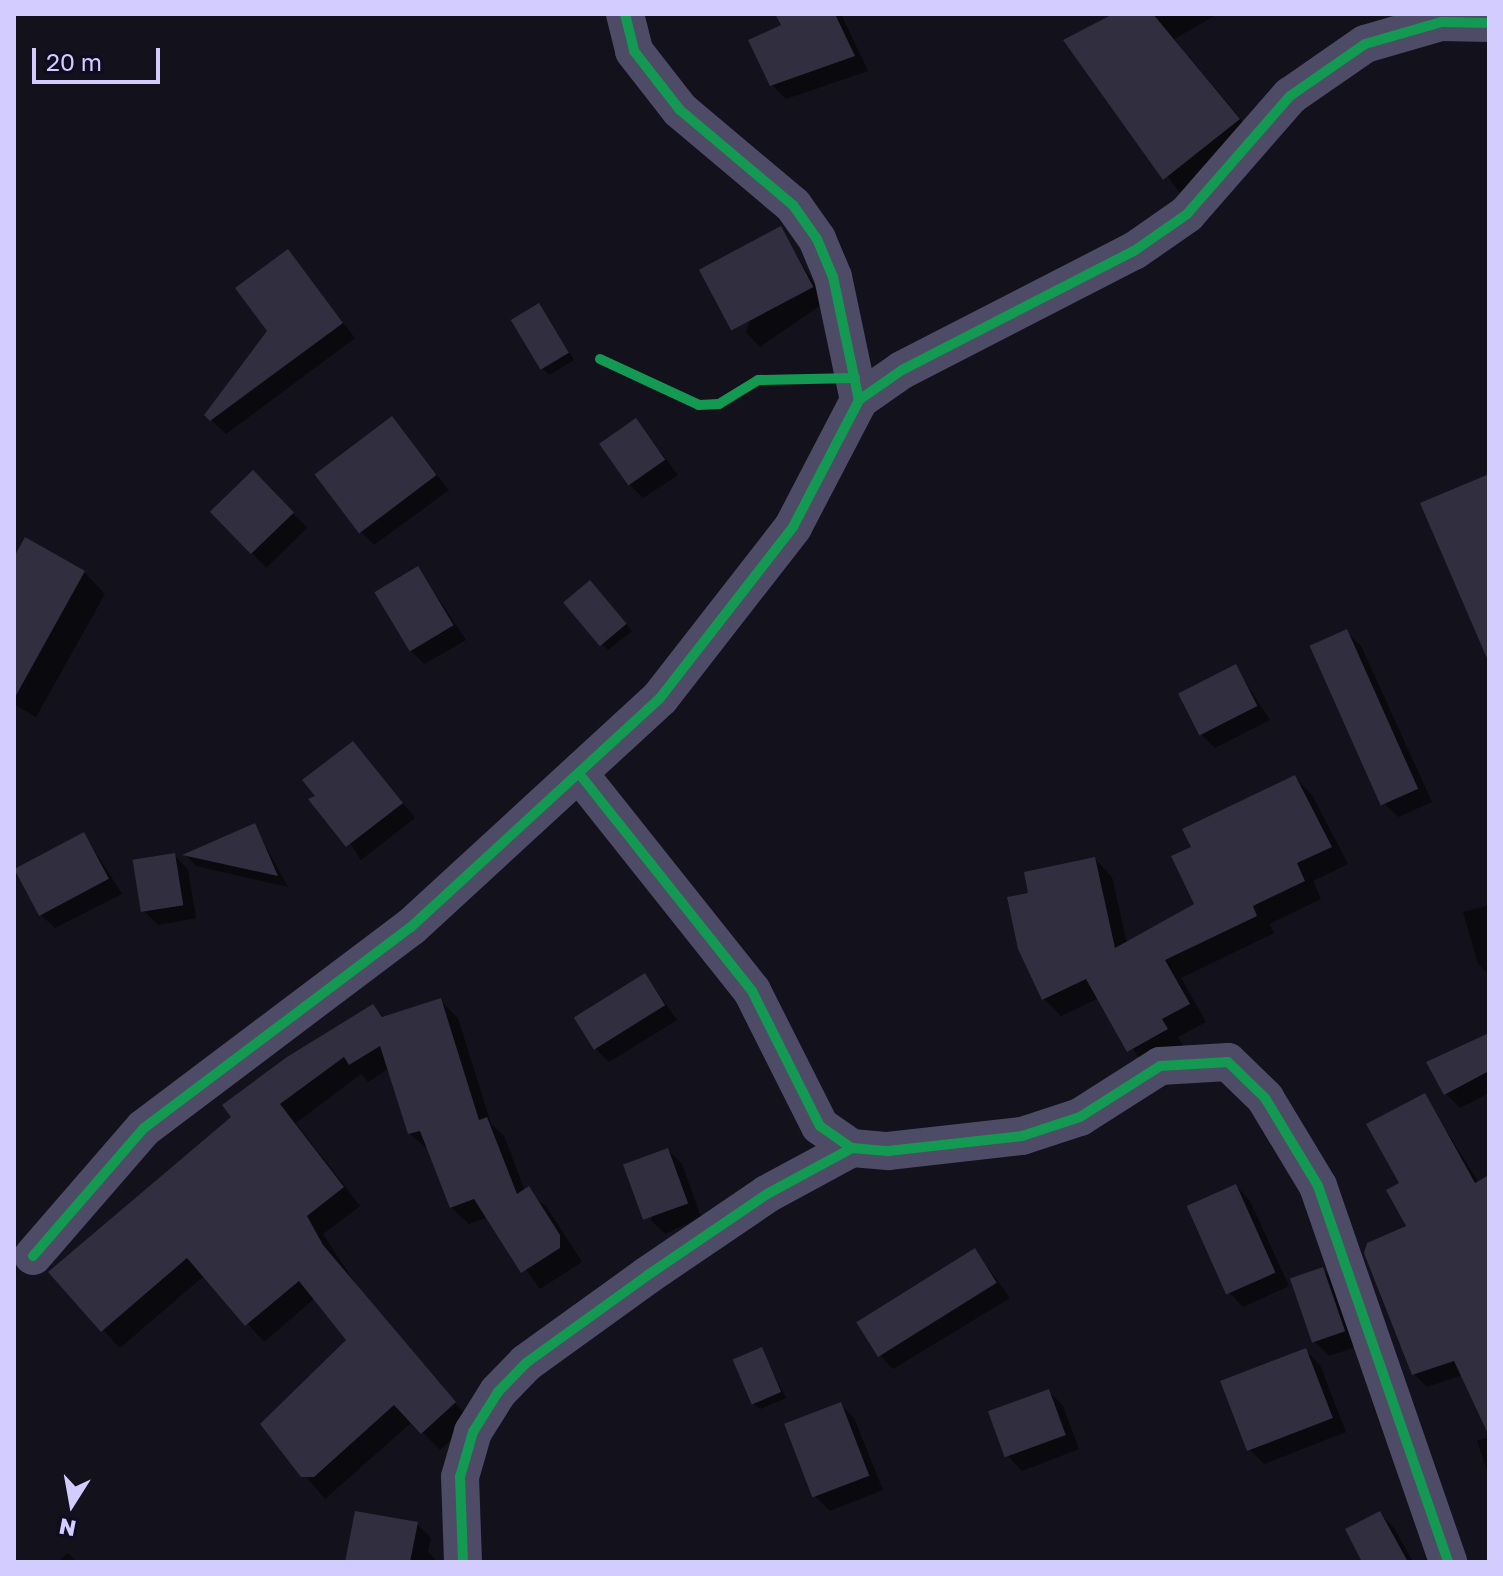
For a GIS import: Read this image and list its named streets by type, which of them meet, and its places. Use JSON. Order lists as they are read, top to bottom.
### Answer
{
  "scale_bar": "20 m",
  "north": "bottom"
}
